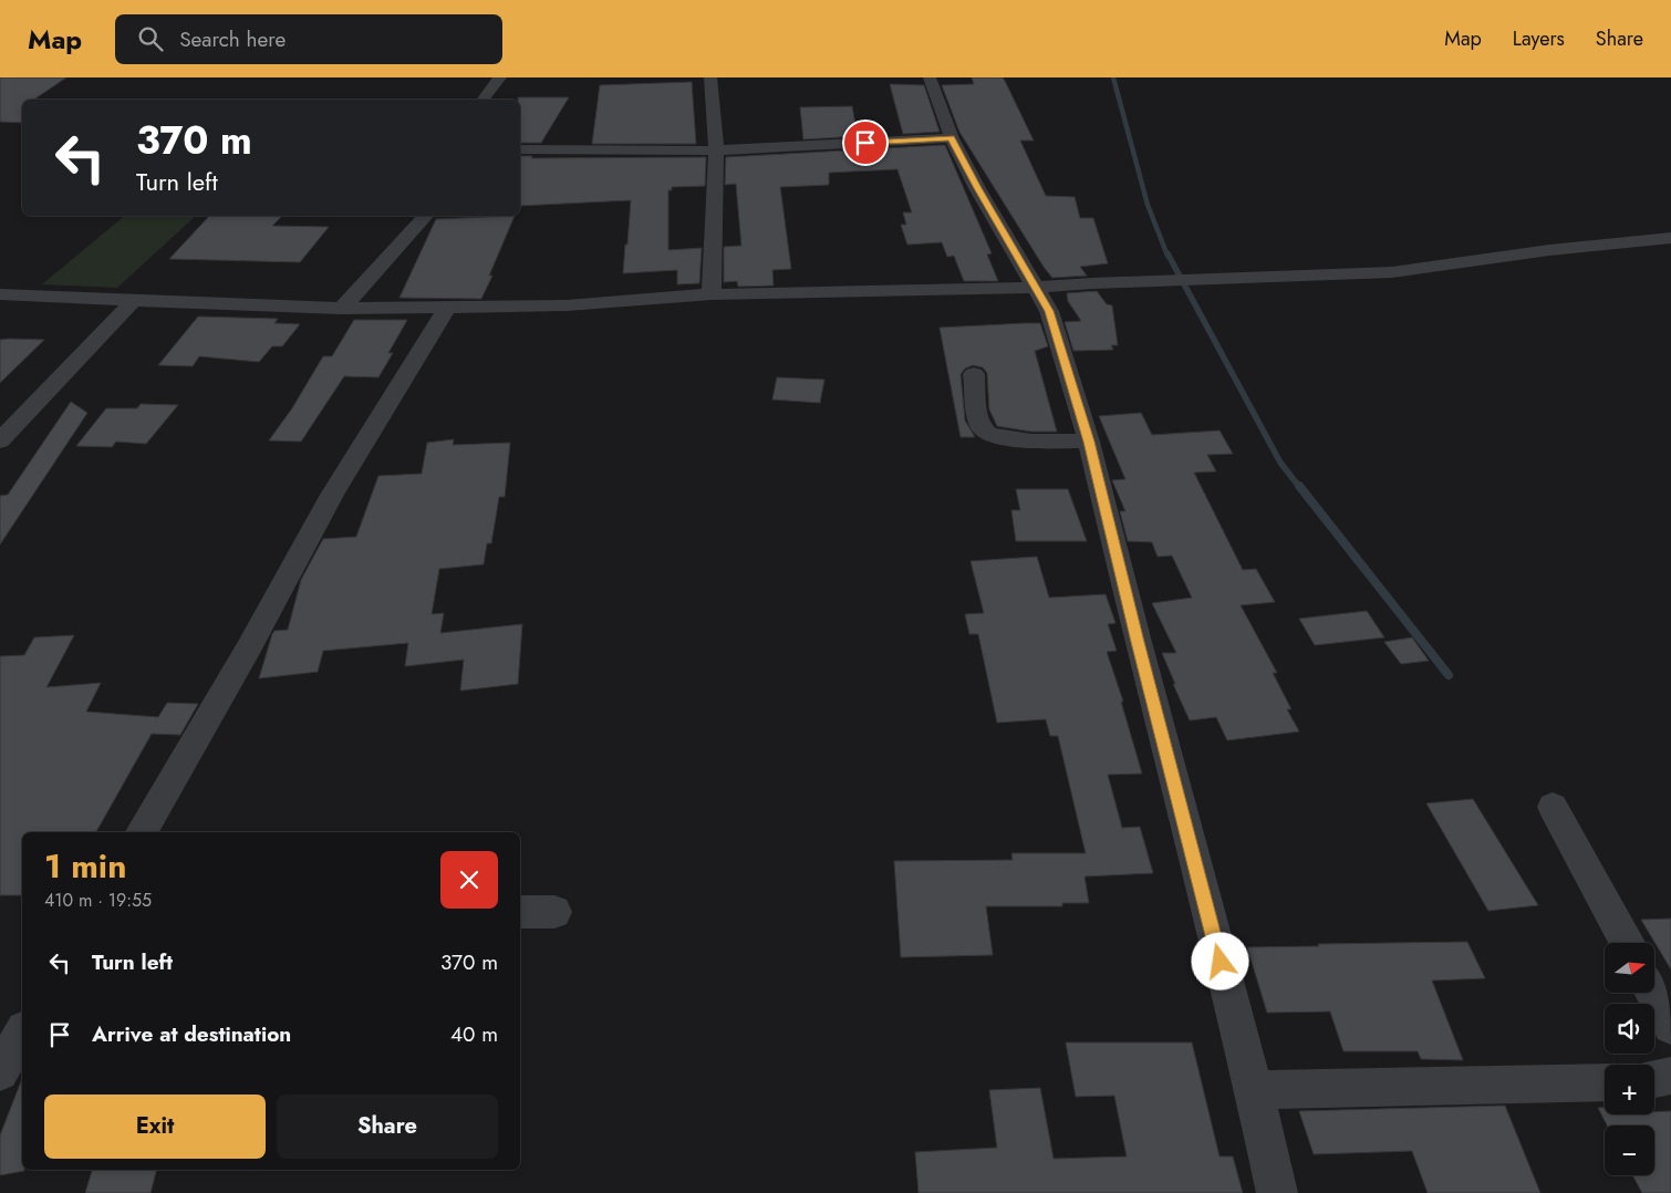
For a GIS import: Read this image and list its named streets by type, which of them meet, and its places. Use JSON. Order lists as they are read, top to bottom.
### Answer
{
  "north": "right",
  "page": {
    "header": "Map",
    "search": "Search here",
    "nav": ["Map", "Layers", "Share"],
    "turn": ["370 m", "Turn left"],
    "heading": ["1 min", "410 m · 19:55"],
    "list": [
      {
        "name": "Turn left",
        "value": "370 m"
      },
      {
        "name": "Arrive at destination",
        "value": "40 m"
      }
    ],
    "map_buttons": ["+", "−"],
    "buttons": ["Exit", "Share"]
  }
}
